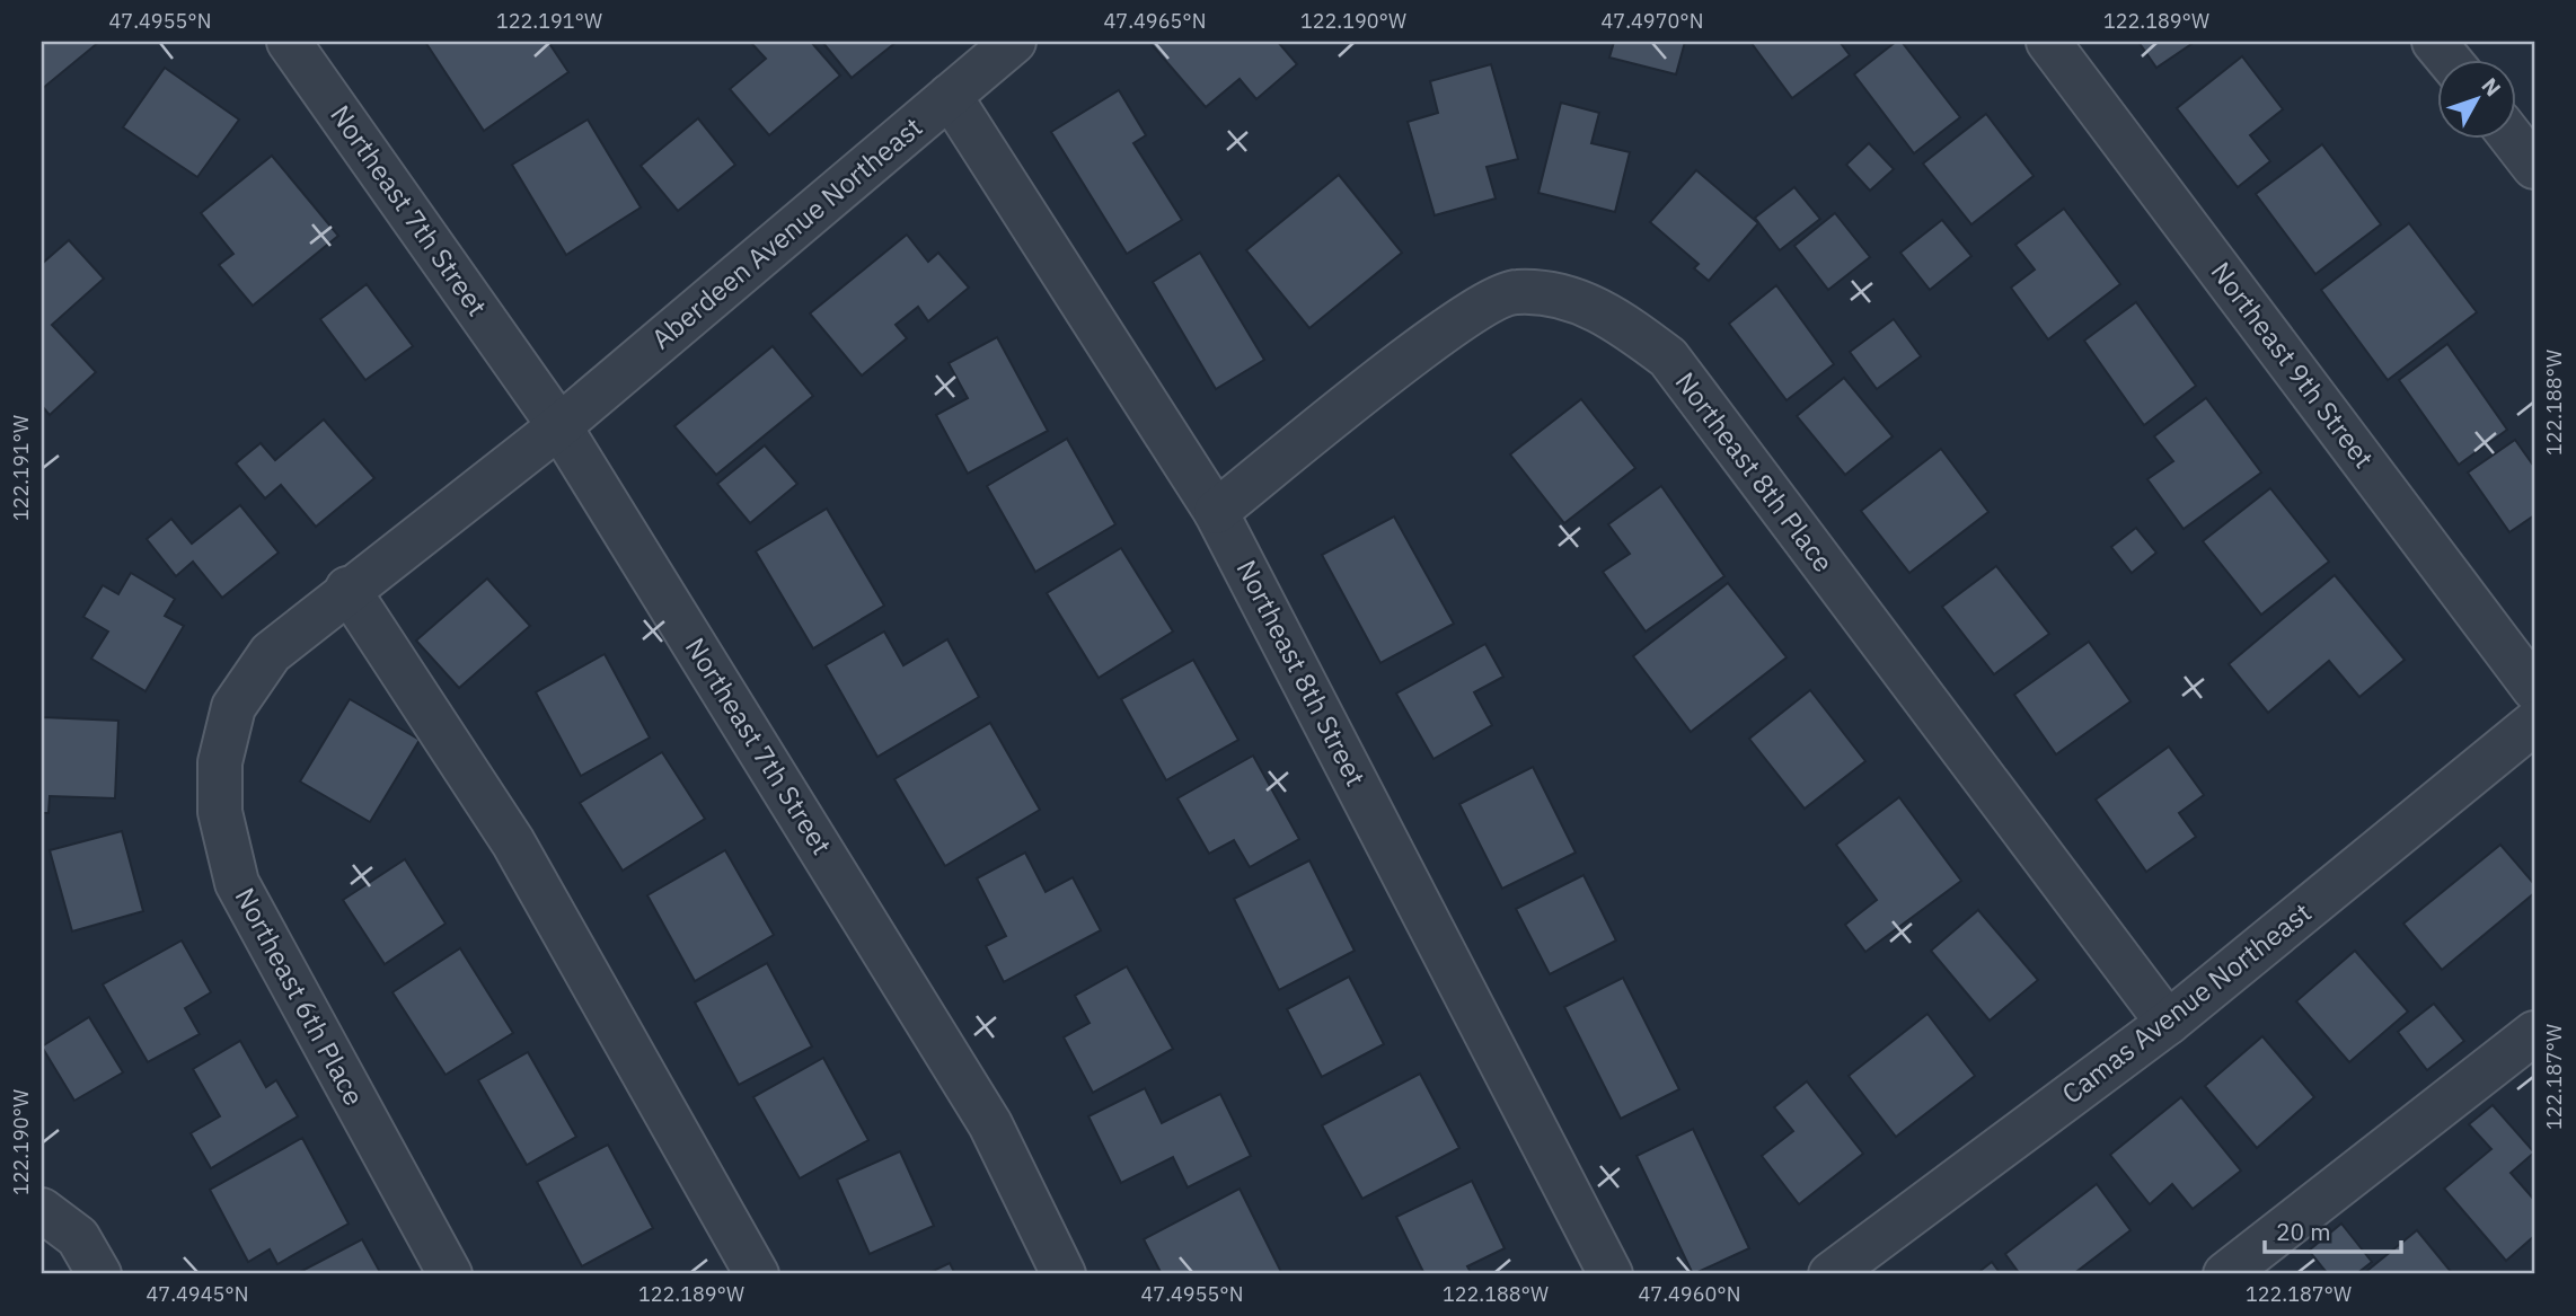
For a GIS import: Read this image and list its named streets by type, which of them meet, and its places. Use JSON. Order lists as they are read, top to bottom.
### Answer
{
  "streets": {
    "street": [
      "Northeast 7th Street",
      "Aberdeen Avenue Northeast",
      "Northeast 9th Street",
      "Northeast 8th Place",
      "Northeast 8th Street",
      "Northeast 6th Place",
      "Camas Avenue Northeast"
    ]
  },
  "crossings": [
    ["Northeast 7th Street", "Aberdeen Avenue Northeast"],
    ["Northeast 7th Street", "Northeast 6th Place"],
    ["Aberdeen Avenue Northeast", "Northeast 8th Street"],
    ["Aberdeen Avenue Northeast", "Northeast 6th Place"],
    ["Northeast 8th Place", "Northeast 8th Street"],
    ["Northeast 8th Place", "Camas Avenue Northeast"]
  ],
  "scale_bar": "20 m",
  "north": "top right",
  "coordinates": [
    "47.4955°N",
    "122.191°W",
    "47.4965°N",
    "122.190°W",
    "47.4970°N",
    "122.189°W",
    "122.188°W",
    "122.187°W",
    "47.4945°N",
    "47.4960°N"
  ]
}
